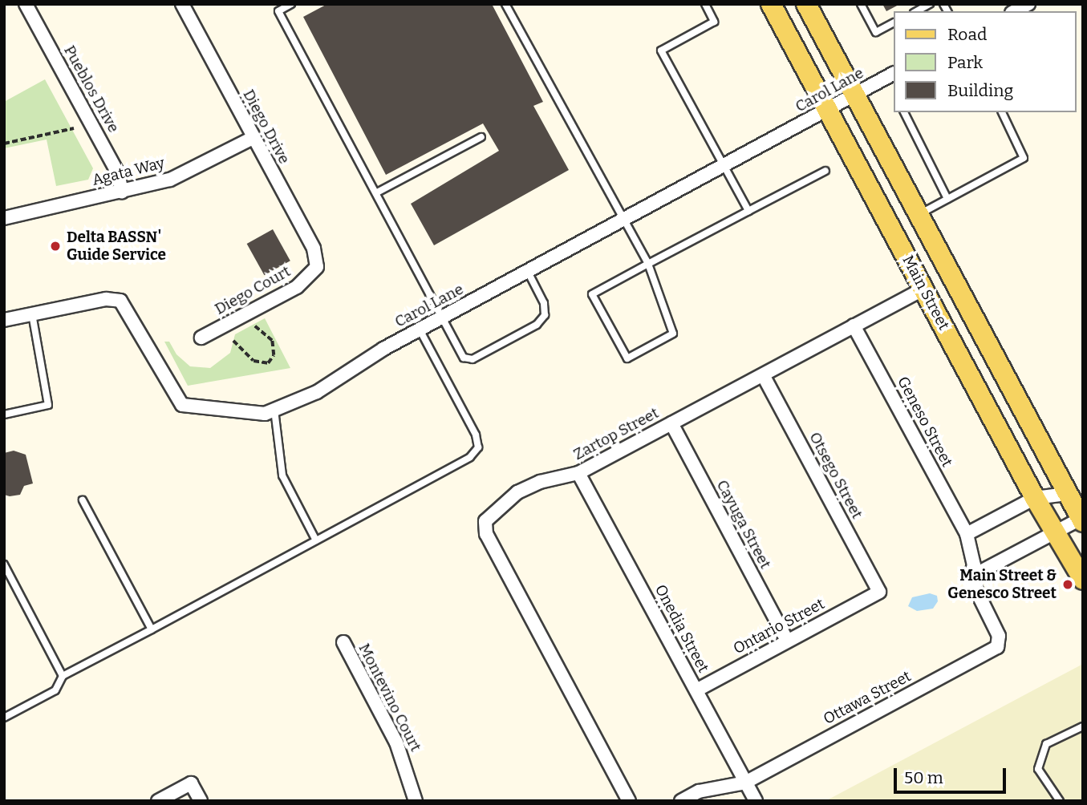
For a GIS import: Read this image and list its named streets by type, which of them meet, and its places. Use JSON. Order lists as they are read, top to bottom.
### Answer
{
  "streets": {
    "main road": ["Main Street"],
    "street": [
      "Pueblos Drive",
      "Carol Lane",
      "Diego Drive",
      "Agata Way",
      "Diego Court",
      "Geneso Street",
      "Zartop Street",
      "Otsego Street",
      "Cayuga Street",
      "Ontario Street",
      "Onedia Street",
      "Montevino Court",
      "Ottawa Street"
    ]
  },
  "crossings": [
    ["Pueblos Drive", "Agata Way"],
    ["Carol Lane", "Main Street"],
    ["Diego Drive", "Agata Way"],
    ["Diego Drive", "Diego Court"],
    ["Main Street", "Zartop Street"],
    ["Geneso Street", "Zartop Street"],
    ["Geneso Street", "Ottawa Street"],
    ["Zartop Street", "Otsego Street"],
    ["Zartop Street", "Cayuga Street"],
    ["Zartop Street", "Onedia Street"],
    ["Otsego Street", "Ontario Street"],
    ["Cayuga Street", "Ontario Street"],
    ["Ontario Street", "Onedia Street"],
    ["Onedia Street", "Ottawa Street"]
  ],
  "places": ["Delta BASSN' Guide Service", "Main Street & Genesco Street"],
  "legend": ["Road", "Park", "Building"],
  "scale_bar": "50 m"
}
